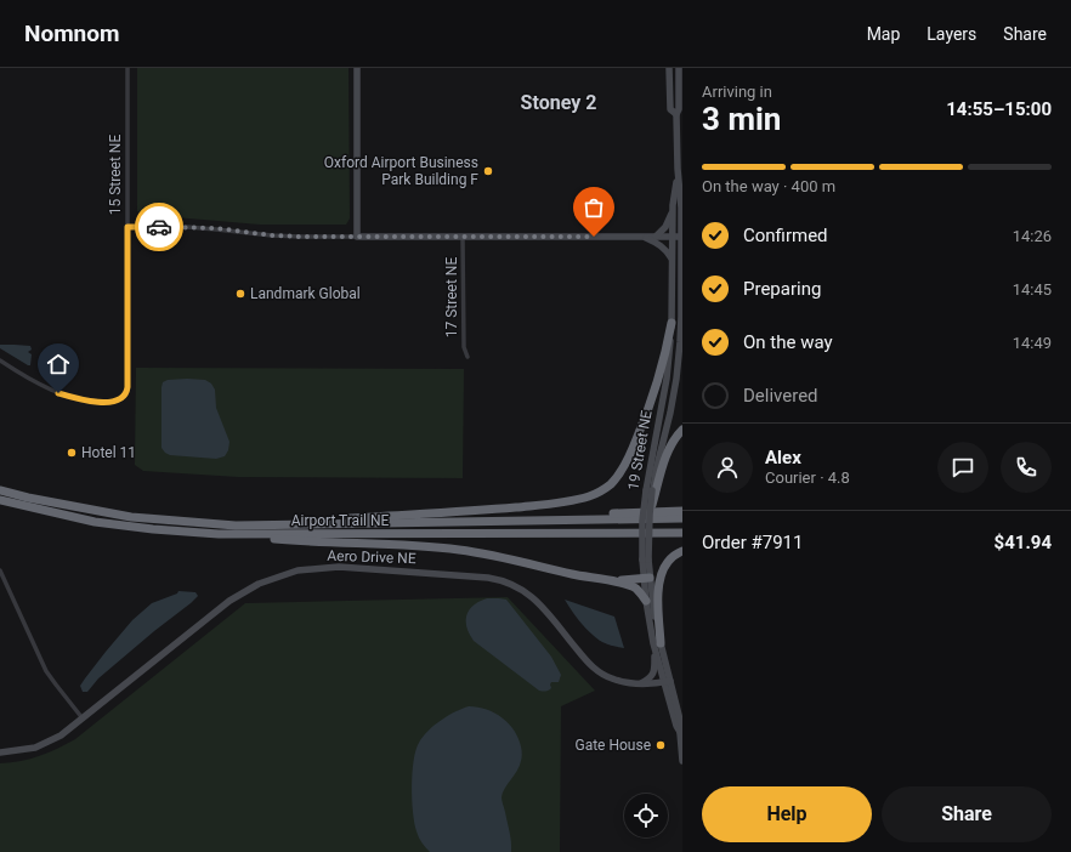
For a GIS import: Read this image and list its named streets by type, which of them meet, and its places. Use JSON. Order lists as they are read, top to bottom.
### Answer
{
  "streets": {
    "highway": ["Airport Trail NE"],
    "street": [
      "15 Street NE",
      "17 Street NE",
      "19 Street NE",
      "Aero Drive NE"
    ]
  },
  "crossings": [
    ["19 Street NE", "Aero Drive NE"]
  ],
  "districts": ["Stoney 2"],
  "places": [
    "Oxford Airport Business Park Building F",
    "Landmark Global",
    "Hotel 11",
    "Gate House"
  ],
  "page": {
    "header": "Nomnom",
    "nav": ["Map", "Layers", "Share"],
    "heading": ["3 min", "Arriving in", "14:55–15:00"],
    "panel": [
      "Alex",
      "Courier · 4.8",
      "Order #7911",
      "$41.94"
    ],
    "bar": "On the way · 400 m",
    "list": [
      ["Confirmed", "14:26"],
      ["Preparing", "14:45"],
      ["On the way", "14:49"],
      "Delivered"
    ],
    "buttons": ["Help", "Share"]
  }
}
